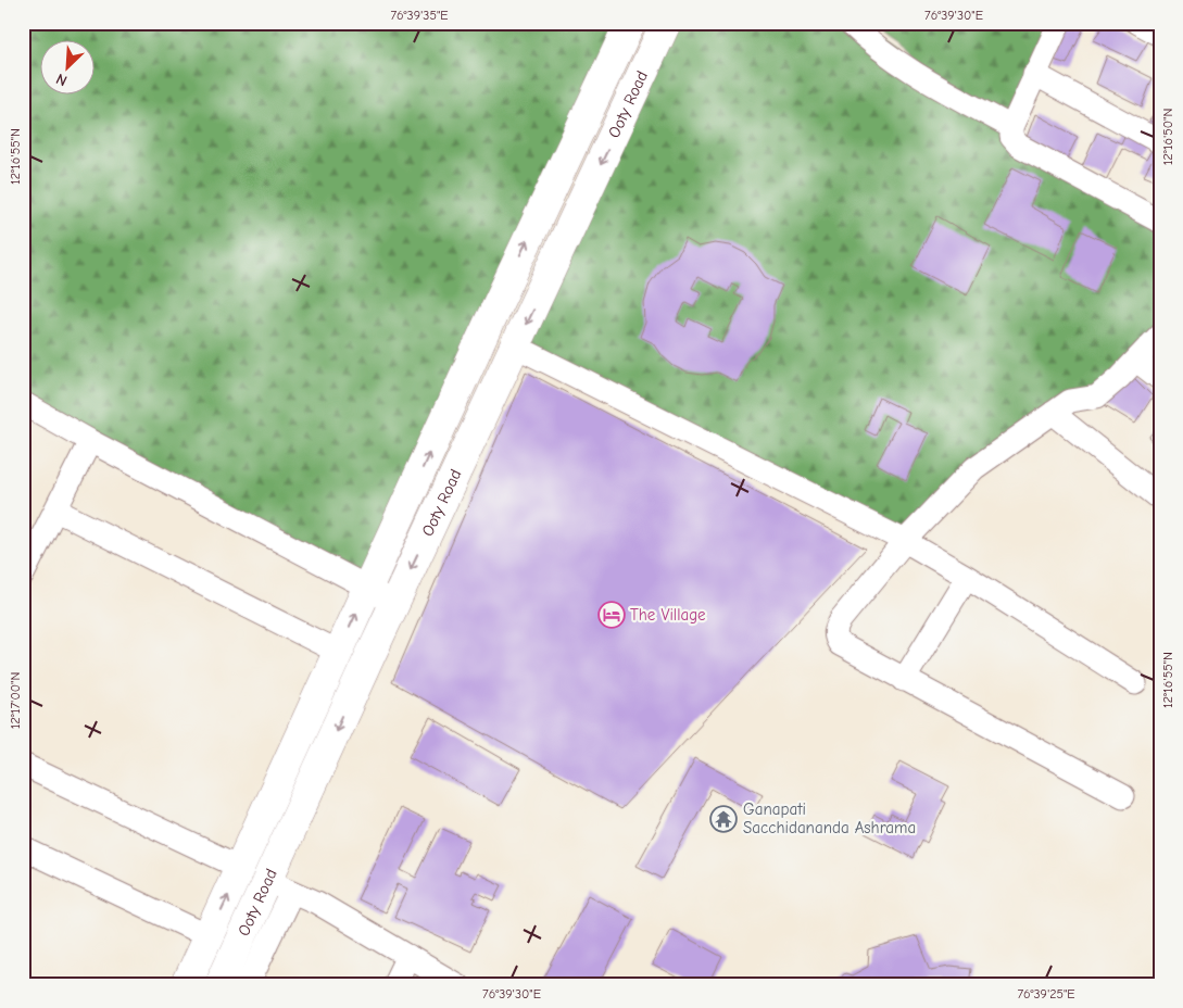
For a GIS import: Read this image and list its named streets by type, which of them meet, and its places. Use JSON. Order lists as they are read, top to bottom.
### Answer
{
  "streets": {
    "main road": ["Ooty Road"]
  },
  "places": {
    "hotel": ["The Village"],
    "temple": ["Ganapati Sacchidananda Ashrama"]
  },
  "north": "bottom left",
  "coordinates": [
    "76°39'35\"E",
    "76°39'30\"E",
    "12°16'50\"N",
    "12°16'55\"N",
    "12°17'00\"N",
    "76°39'25\"E"
  ]
}
